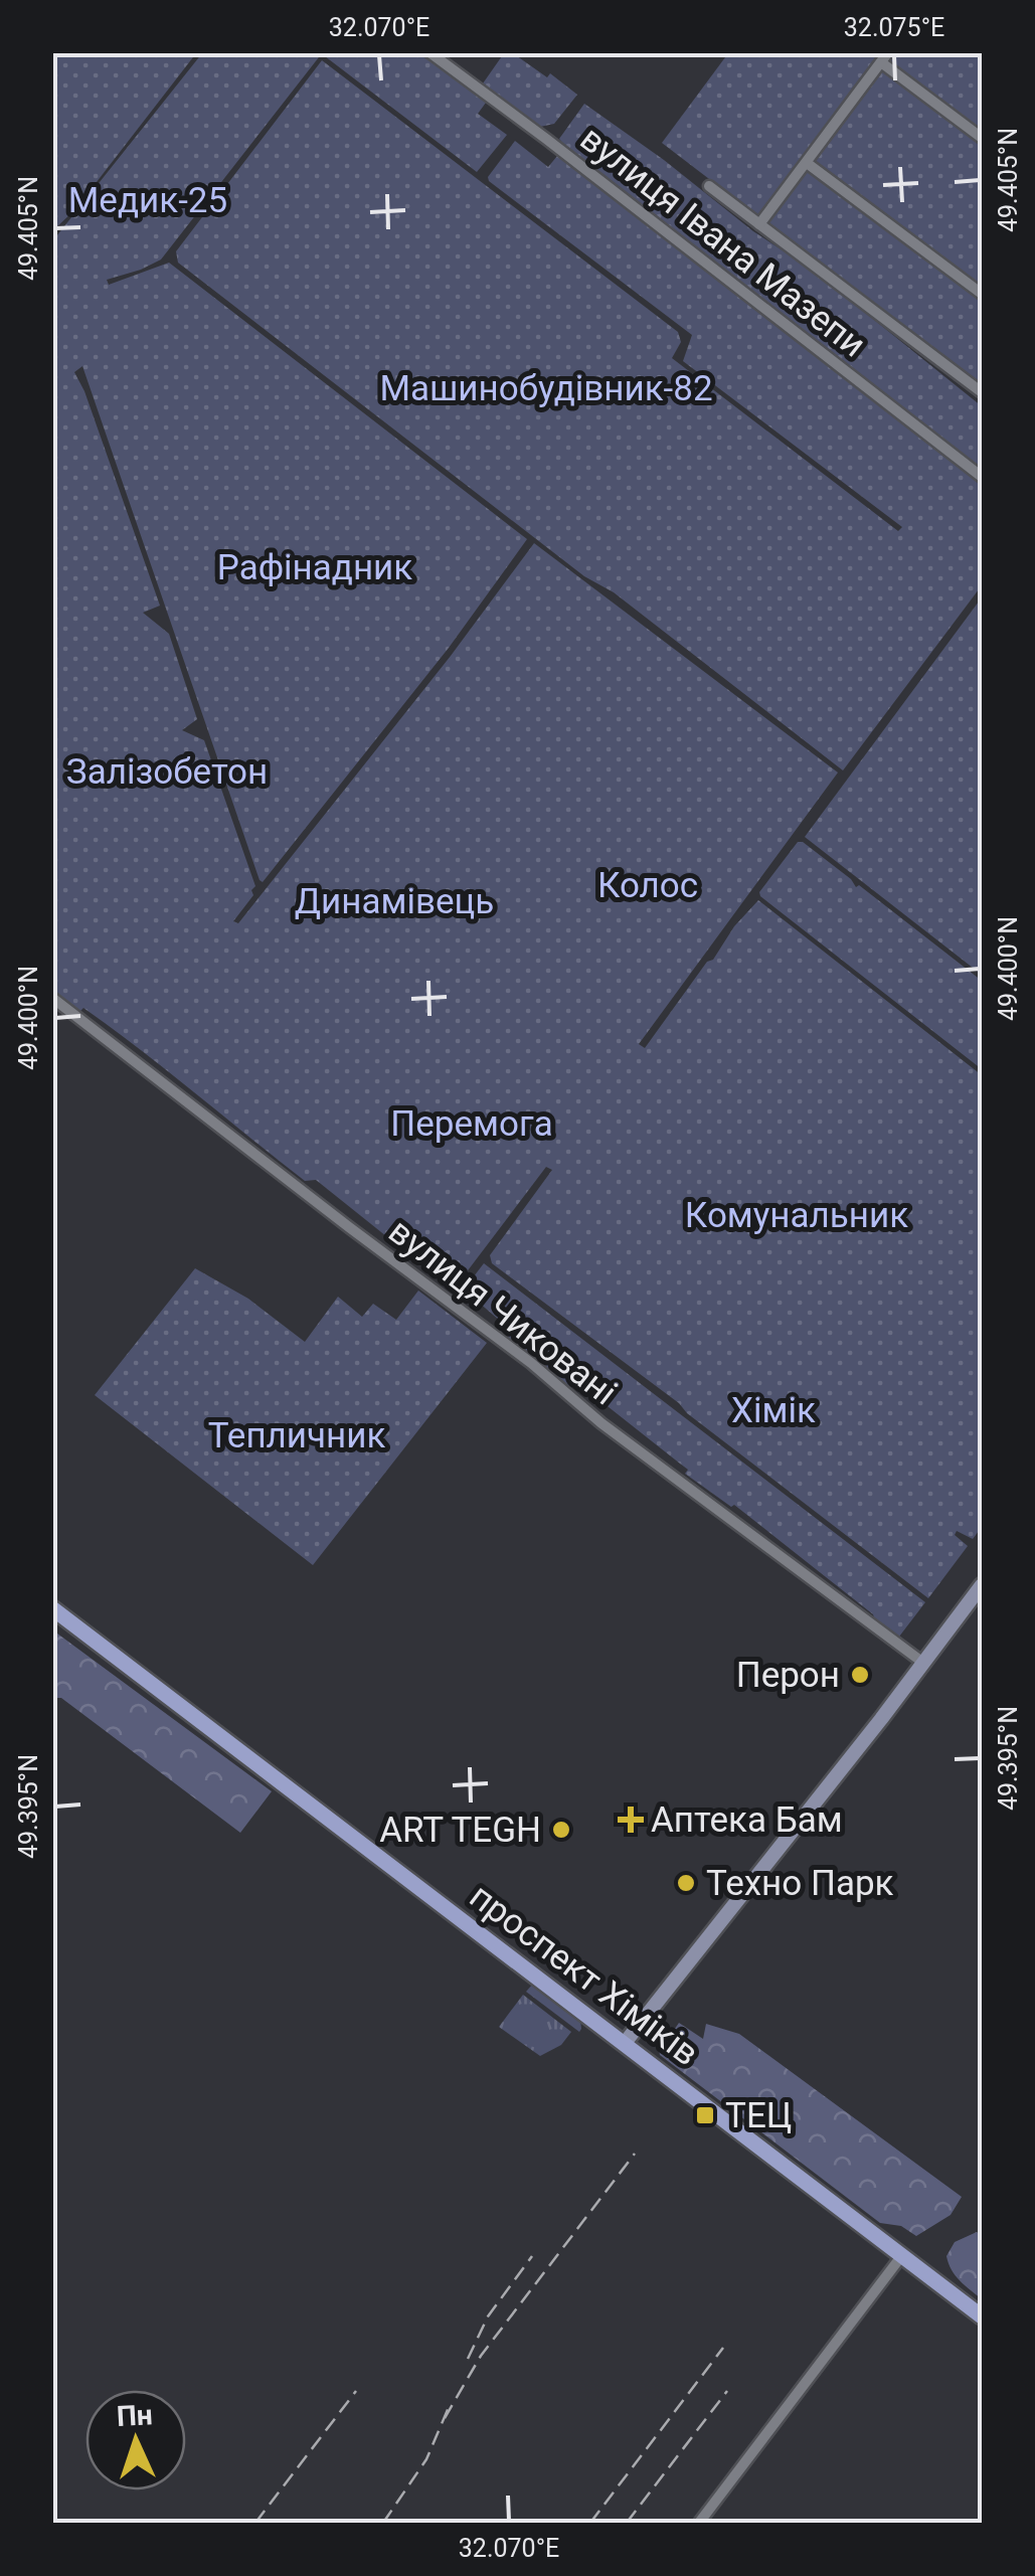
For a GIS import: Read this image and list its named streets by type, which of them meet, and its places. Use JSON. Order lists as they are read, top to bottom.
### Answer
{
  "streets": {
    "main road": ["проспект Хіміків"],
    "street": ["вулиця Івана Мазепи", "вулиця Чиковані"]
  },
  "parks": [
    "Медик-25",
    "Машинобудівник-82",
    "Рафінадник",
    "Залізобетон",
    "Колос",
    "Динамівець",
    "Перемога",
    "Комунальник",
    "Хімік",
    "Тепличник"
  ],
  "places": {
    "other": ["Перон", "ART TEGH", "Техно Парк"],
    "health": ["Аптека Бам"],
    "transit": ["ТЕЦ"]
  },
  "north": "top",
  "coordinates": [
    "32.070°E",
    "32.075°E",
    "49.405°N",
    "49.400°N",
    "49.395°N"
  ]
}
